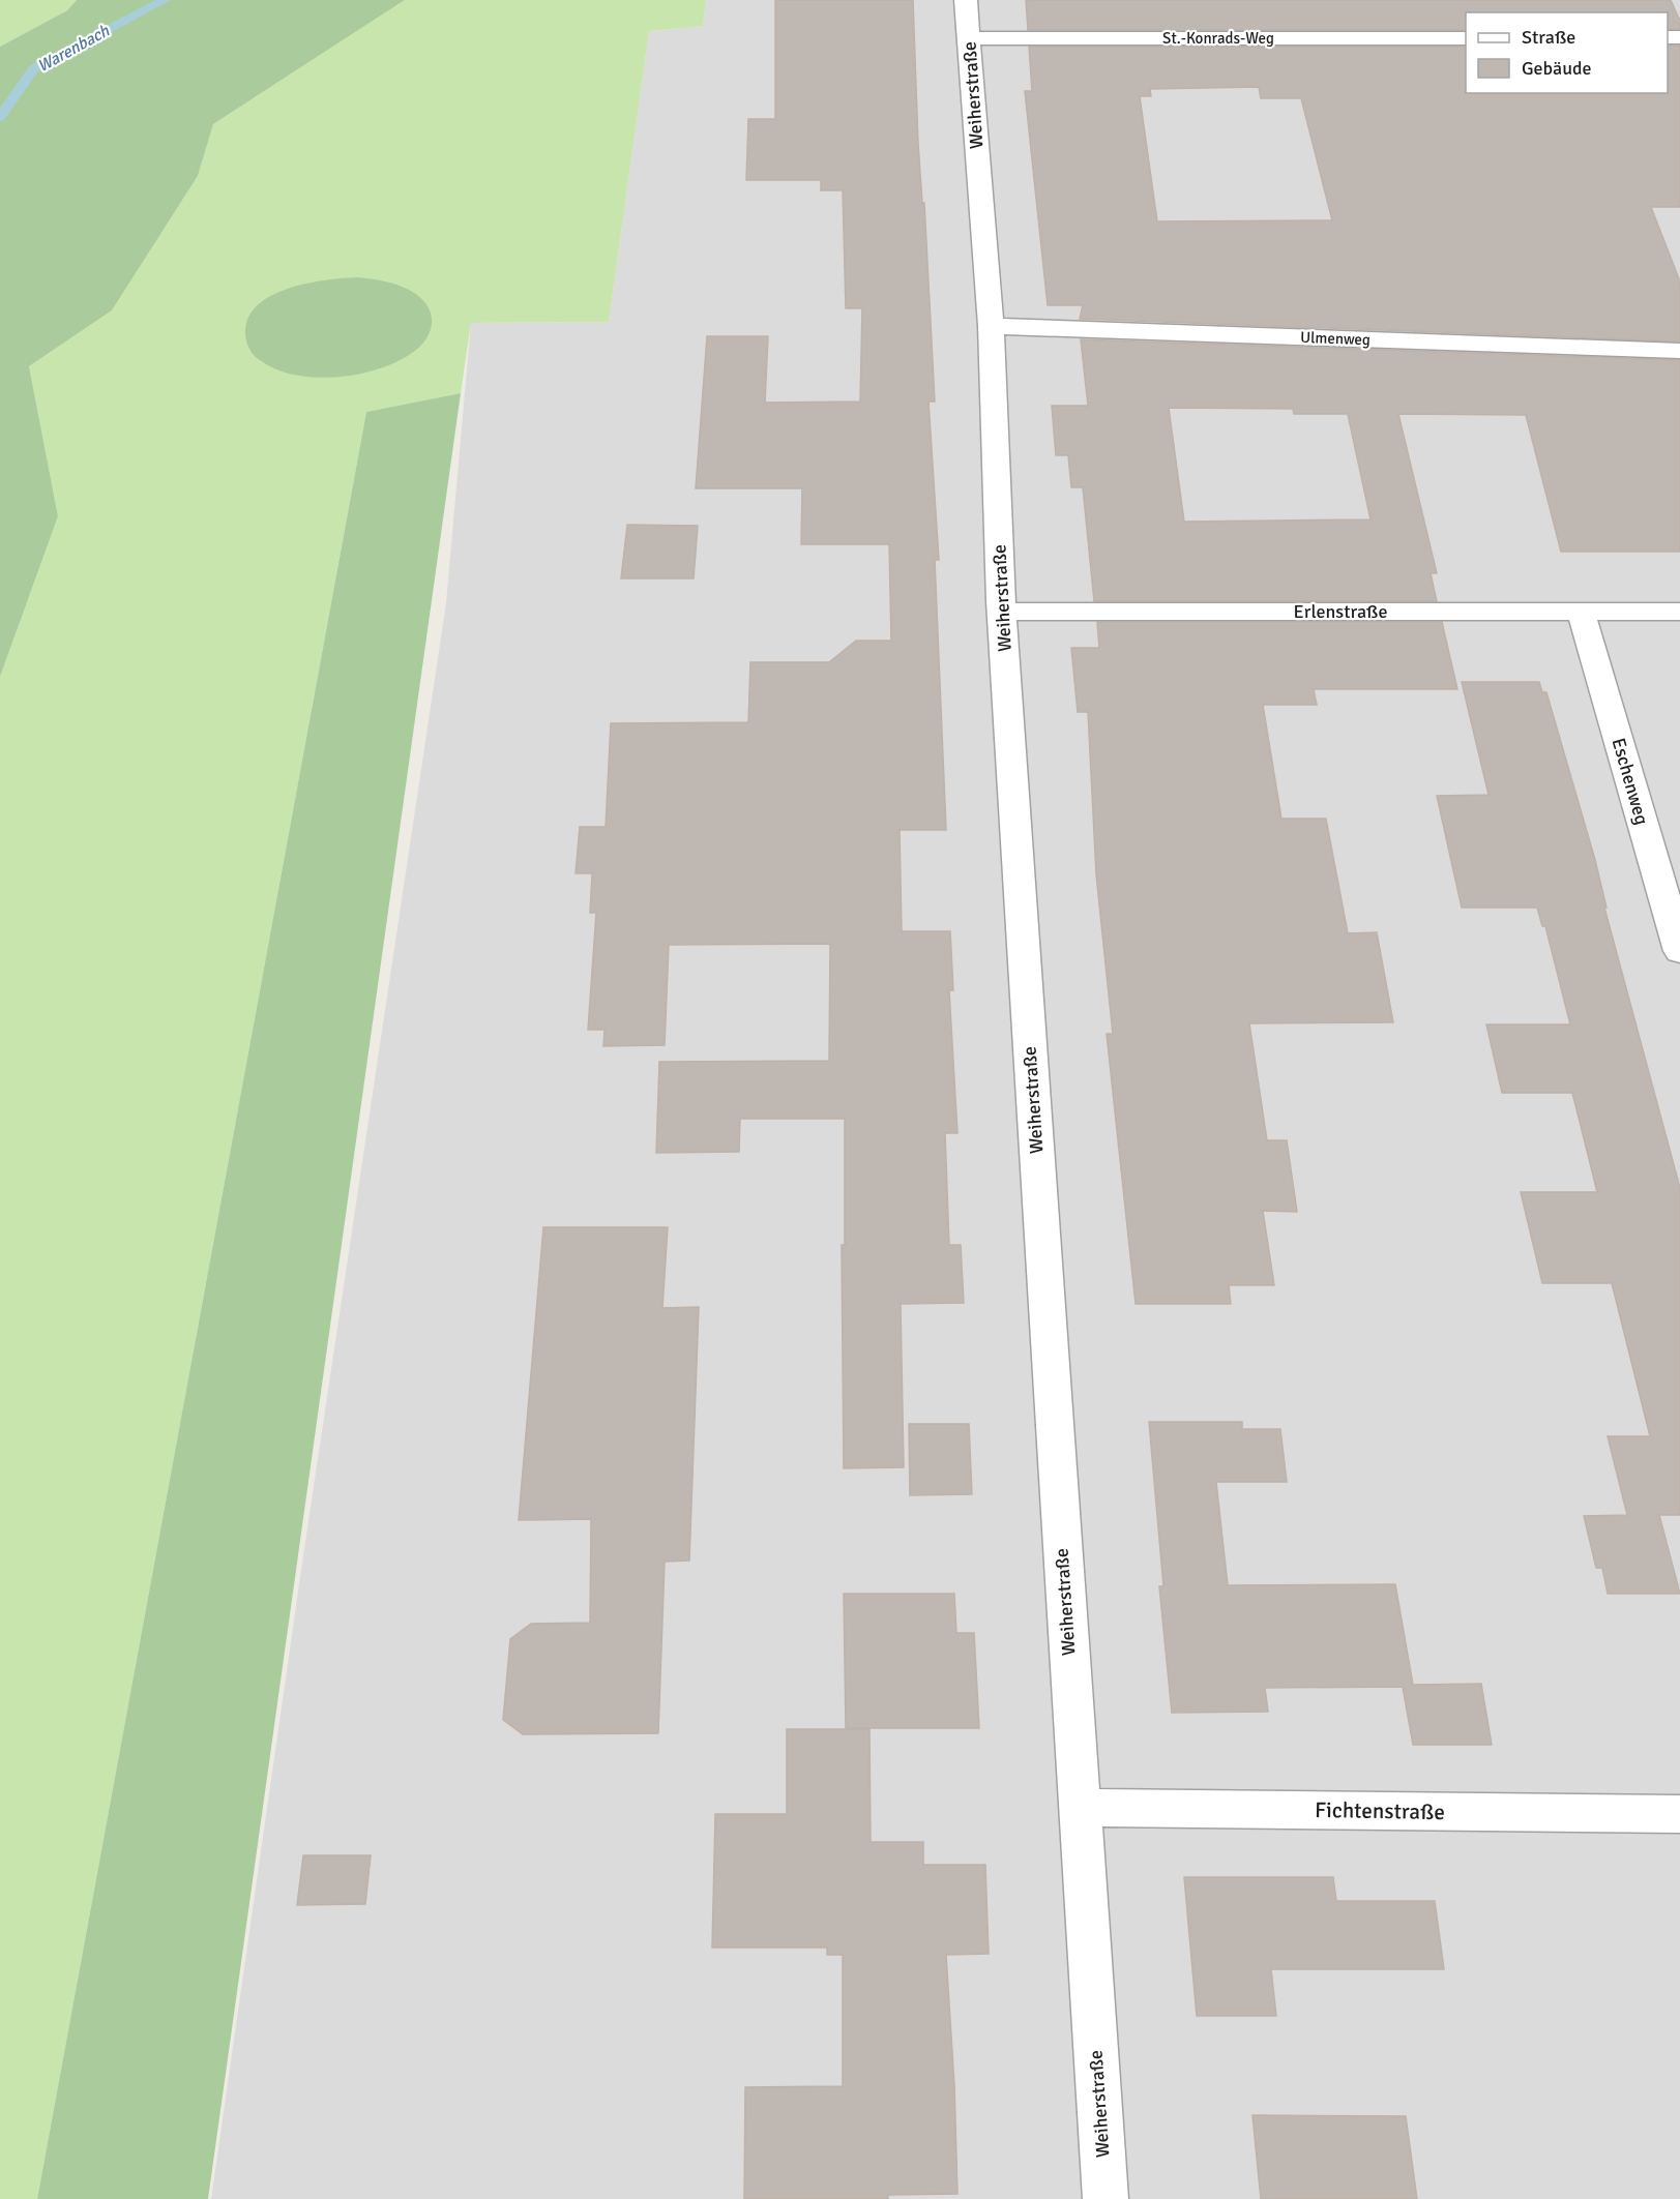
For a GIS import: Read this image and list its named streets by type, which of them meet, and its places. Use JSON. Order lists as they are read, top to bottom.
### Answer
{
  "streets": {
    "street": [
      "St.-Konrads-Weg",
      "Weiherstraße",
      "Ulmenweg",
      "Erlenstraße",
      "Eschenweg",
      "Fichtenstraße"
    ]
  },
  "crossings": [
    ["St.-Konrads-Weg", "Weiherstraße"],
    ["Weiherstraße", "Ulmenweg"],
    ["Weiherstraße", "Erlenstraße"],
    ["Weiherstraße", "Fichtenstraße"],
    ["Erlenstraße", "Eschenweg"]
  ],
  "water": ["Warenbach"],
  "legend": ["Straße", "Gebäude"]
}
